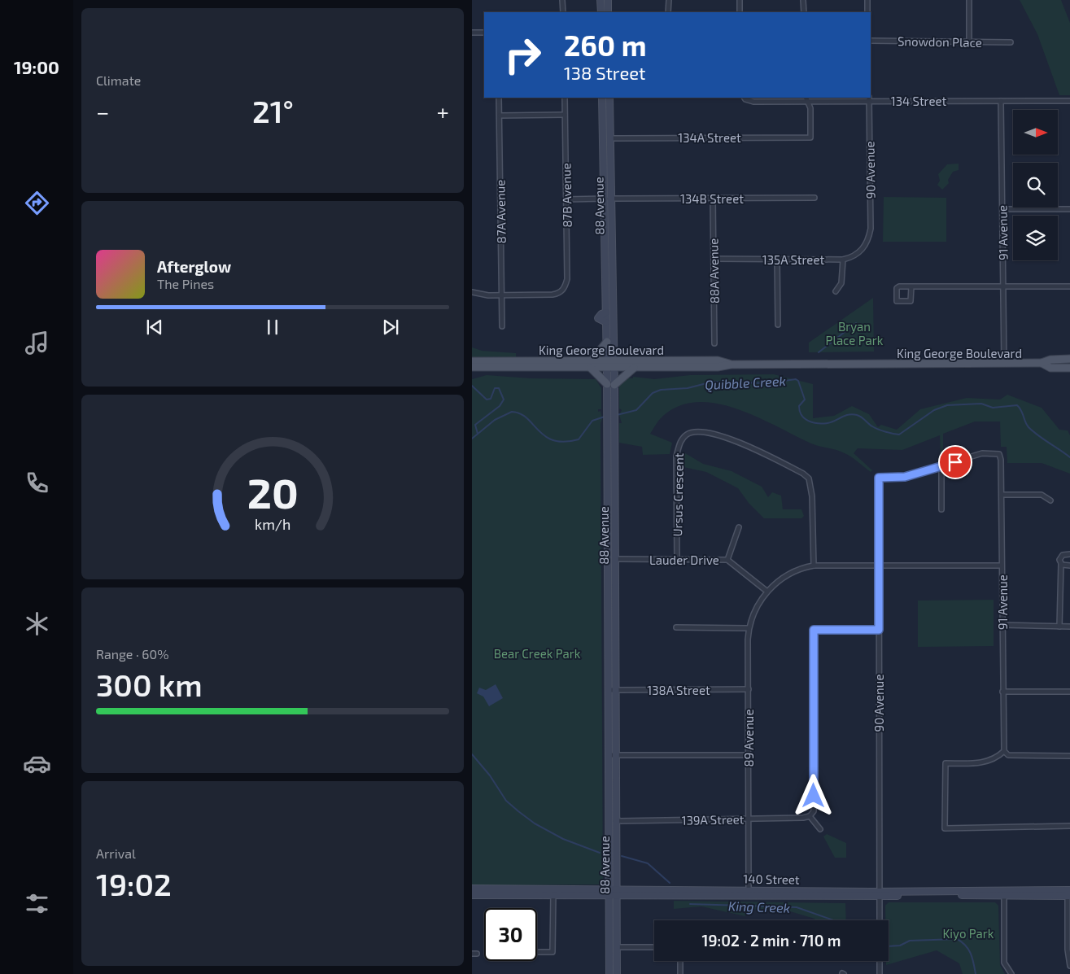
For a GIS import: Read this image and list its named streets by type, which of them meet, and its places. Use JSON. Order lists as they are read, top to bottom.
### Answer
{
  "streets": {
    "main road": ["88 Avenue", "King George Boulevard", "140 Street"],
    "street": [
      "Snowdon Place",
      "134 Street",
      "134A Street",
      "90 Avenue",
      "87B Avenue",
      "134B Street",
      "87A Avenue",
      "91 Avenue",
      "135A Street",
      "88A Avenue",
      "Ursus Crescent",
      "Lauder Drive",
      "138A Street",
      "89 Avenue",
      "139A Street"
    ]
  },
  "crossings": [
    ["134 Street", "134A Street"],
    ["134 Street", "90 Avenue"],
    ["134 Street", "91 Avenue"],
    ["134A Street", "88 Avenue"],
    ["90 Avenue", "91 Avenue"],
    ["90 Avenue", "135A Street"],
    ["90 Avenue", "89 Avenue"],
    ["90 Avenue", "140 Street"],
    ["87B Avenue", "134B Street"],
    ["87B Avenue", "87A Avenue"],
    ["134B Street", "88 Avenue"],
    ["134B Street", "88A Avenue"],
    ["88 Avenue", "King George Boulevard"],
    ["88 Avenue", "Lauder Drive"],
    ["88 Avenue", "138A Street"],
    ["88 Avenue", "139A Street"],
    ["88 Avenue", "140 Street"],
    ["91 Avenue", "King George Boulevard"],
    ["91 Avenue", "89 Avenue"],
    ["135A Street", "88A Avenue"],
    ["Ursus Crescent", "Lauder Drive"],
    ["Ursus Crescent", "89 Avenue"],
    ["Lauder Drive", "89 Avenue"],
    ["138A Street", "89 Avenue"],
    ["89 Avenue", "139A Street"],
    ["89 Avenue", "140 Street"]
  ],
  "water": ["Quibble Creek", "King Creek"],
  "parks": ["Bryan Place Park", "Bear Creek Park", "Kiyo Park"],
  "north": "right",
  "page": {
    "tabs": "19:00",
    "tile": [
      "Climate",
      ["Range · 60%", "300 km"],
      ["Arrival", "19:02"]
    ],
    "turn": ["260 m", "138 Street"],
    "heat": ["−", "21°", "+"],
    "song": ["Afterglow", "The Pines"],
    "limit": "30",
    "trip": "19:02 · 2 min · 710 m",
    "gauge": ["20", "km/h"]
  }
}
